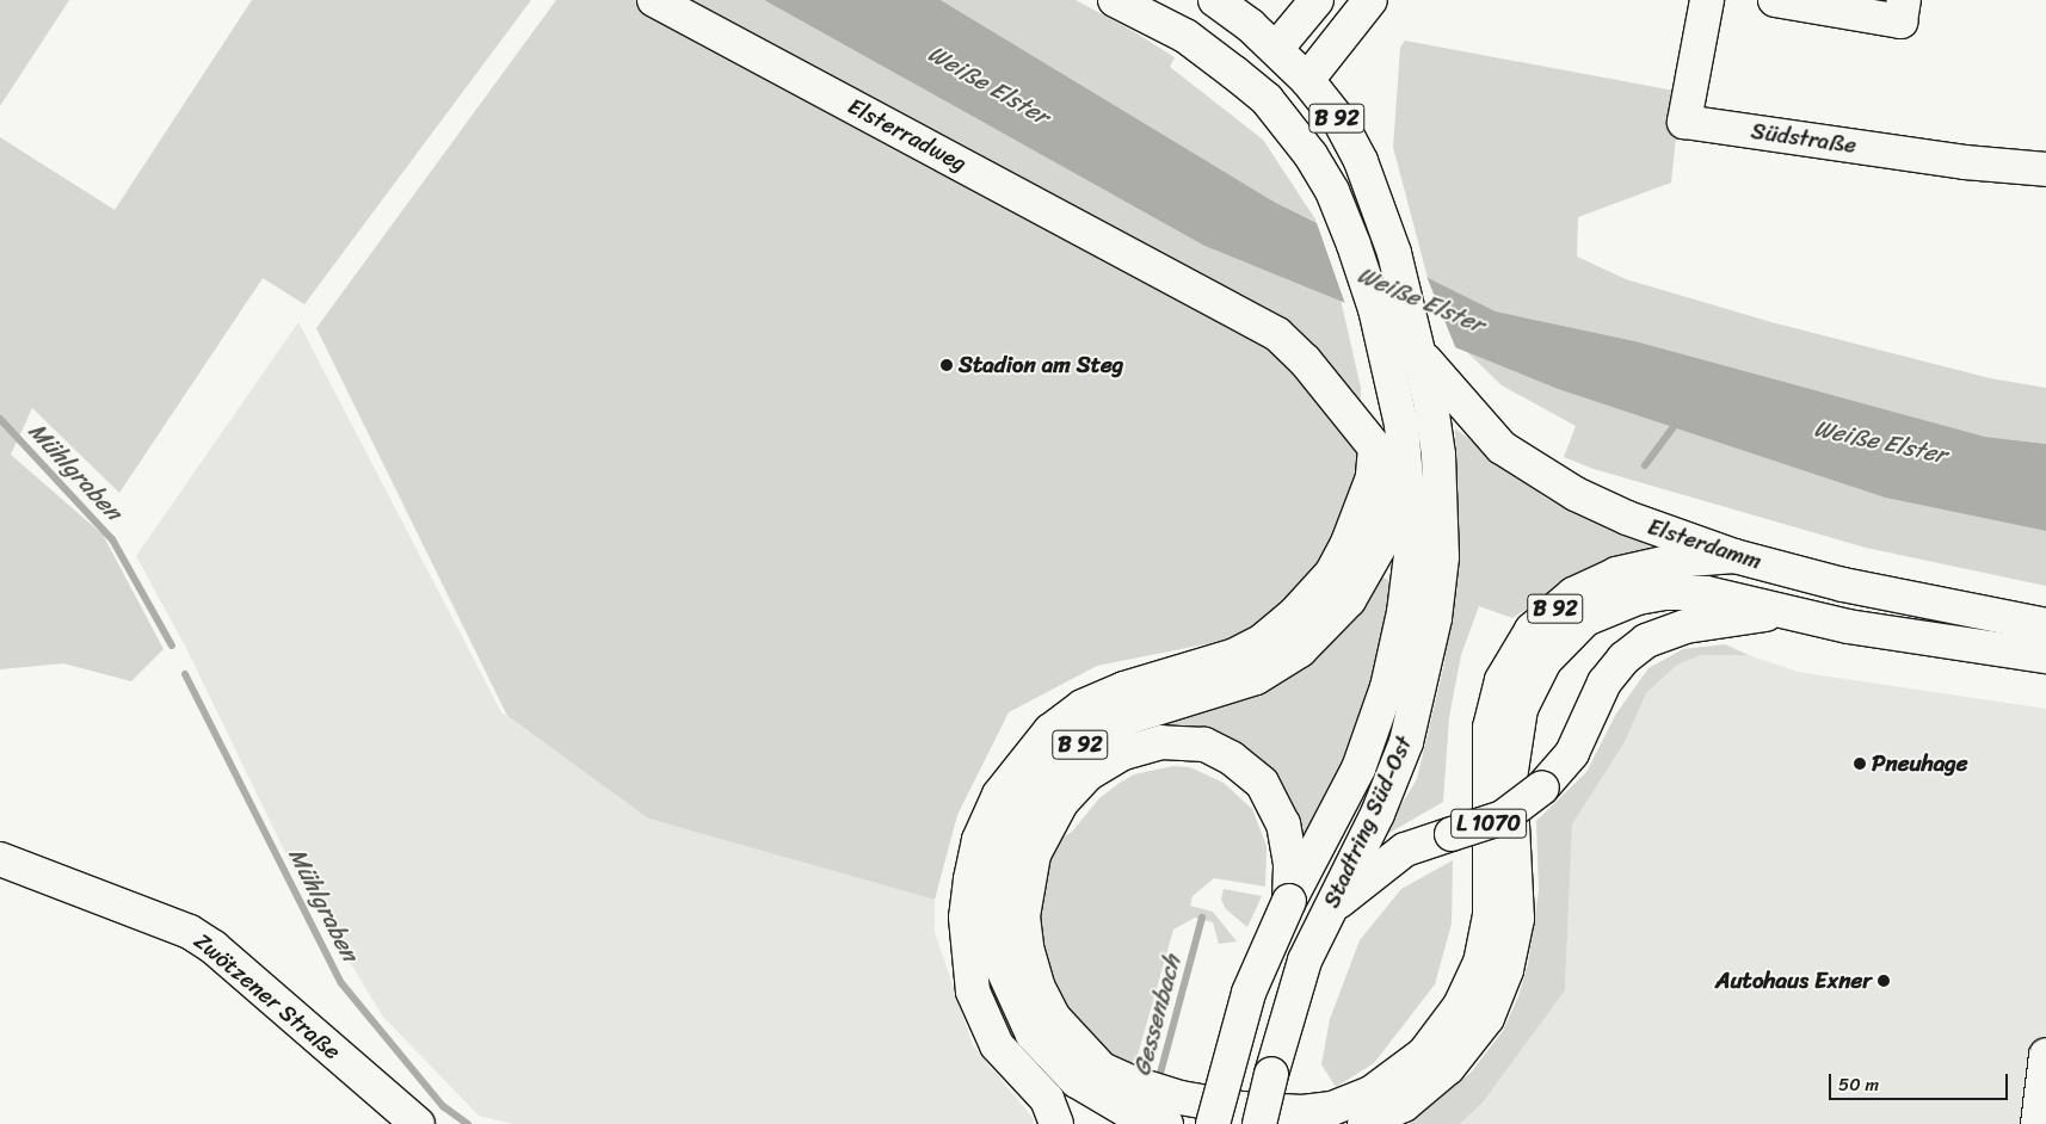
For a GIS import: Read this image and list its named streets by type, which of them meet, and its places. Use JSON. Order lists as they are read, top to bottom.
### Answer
{
  "streets": {
    "main road": [
      "B 92",
      "Elsterradweg",
      "Südstraße",
      "Elsterdamm",
      "Stadtring Süd-Ost",
      "L 1070",
      "Zwötzener Straße"
    ]
  },
  "crossings": [
    ["B 92", "Elsterdamm"],
    ["B 92", "Stadtring Süd-Ost"],
    ["B 92", "L 1070"],
    ["Elsterdamm", "Stadtring Süd-Ost"]
  ],
  "water": ["Weiße Elster", "Mühlgraben", "Gessenbach"],
  "places": ["Stadion am Steg", "Pneuhage", "Autohaus Exner"],
  "scale_bar": "50 m"
}
